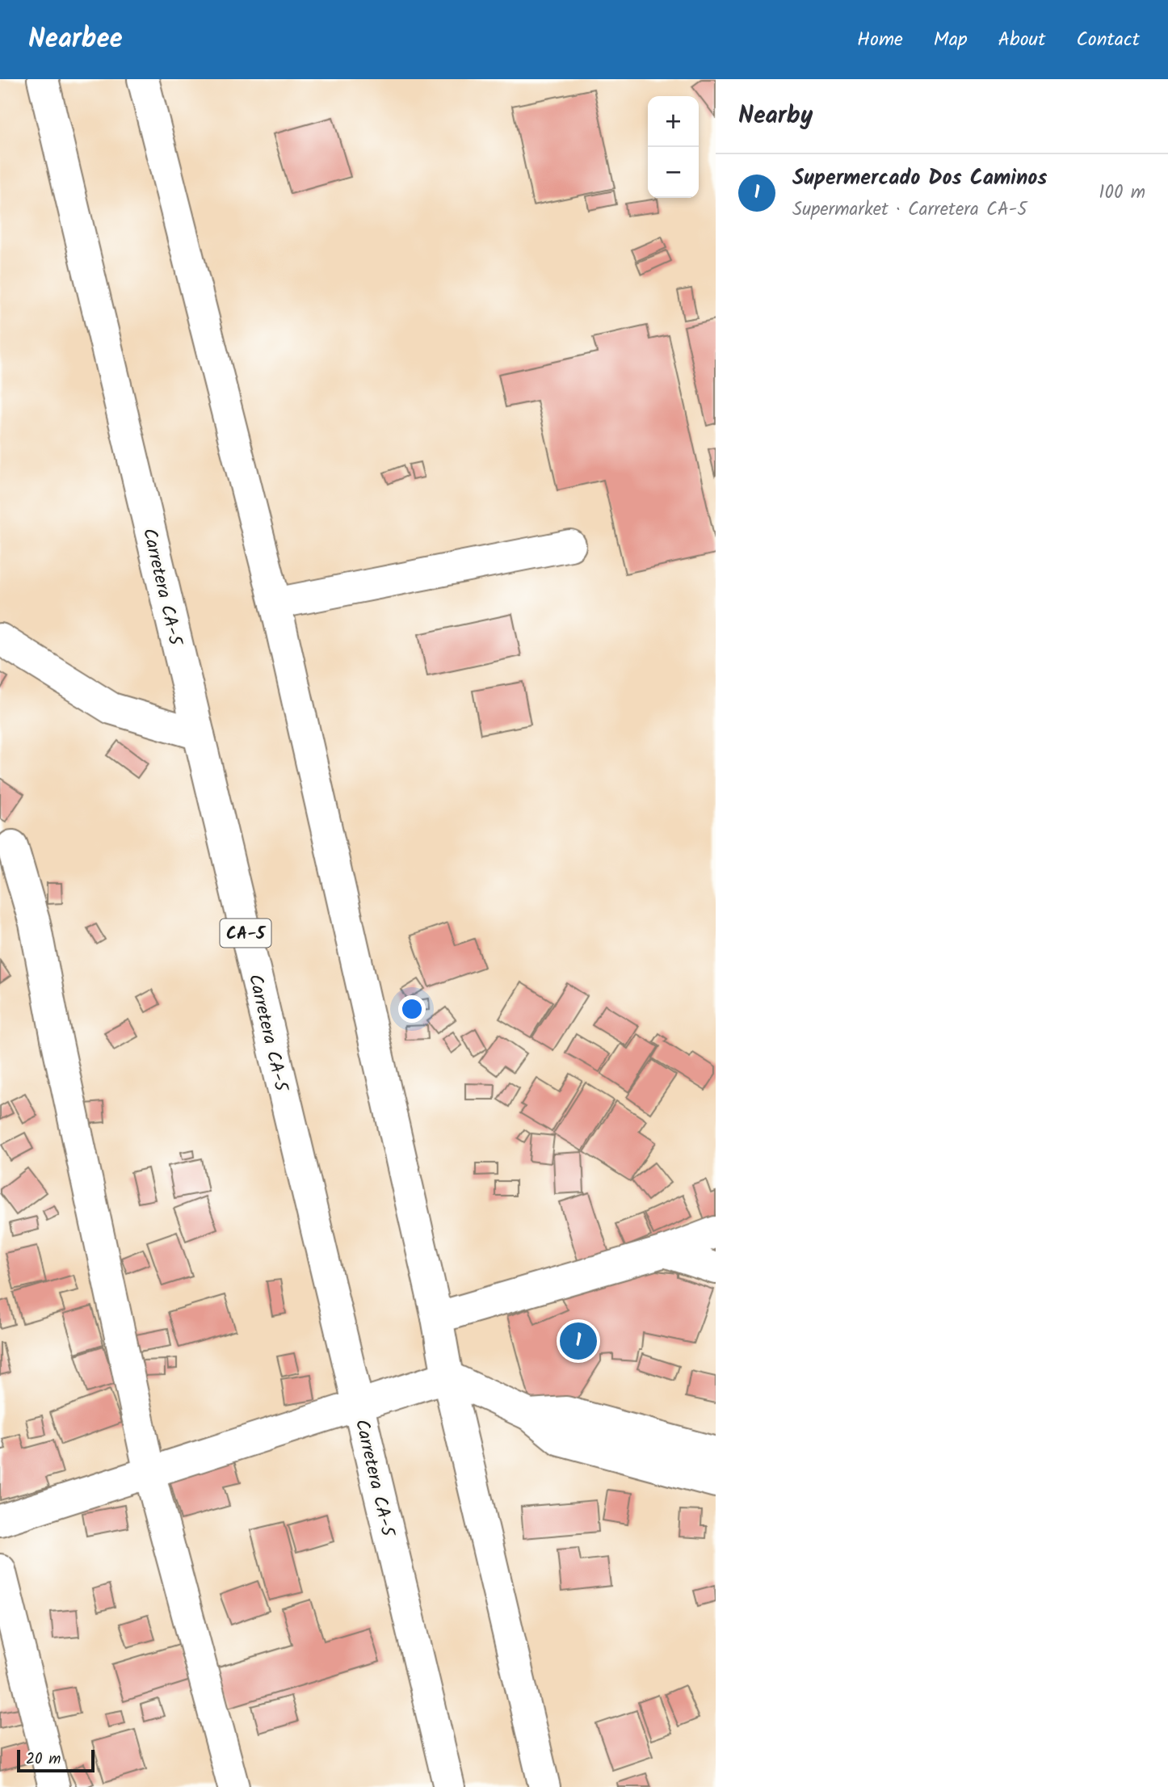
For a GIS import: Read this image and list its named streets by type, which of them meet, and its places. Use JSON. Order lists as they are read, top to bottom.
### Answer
{
  "streets": {
    "main road": ["Carretera CA-5", "CA-5"]
  },
  "scale_bar": "20 m",
  "page": {
    "header": "Nearbee",
    "nav": [
      "Home",
      "Map",
      "About",
      "Contact"
    ],
    "heading": "Nearby",
    "map_buttons": ["+", "−"],
    "list": [
      {
        "mark": "1",
        "name": "Supermercado Dos Caminos",
        "note": "Supermarket · Carretera CA-5",
        "value": "100 m"
      }
    ],
    "pins": "1",
    "scale": "20 m"
  }
}
